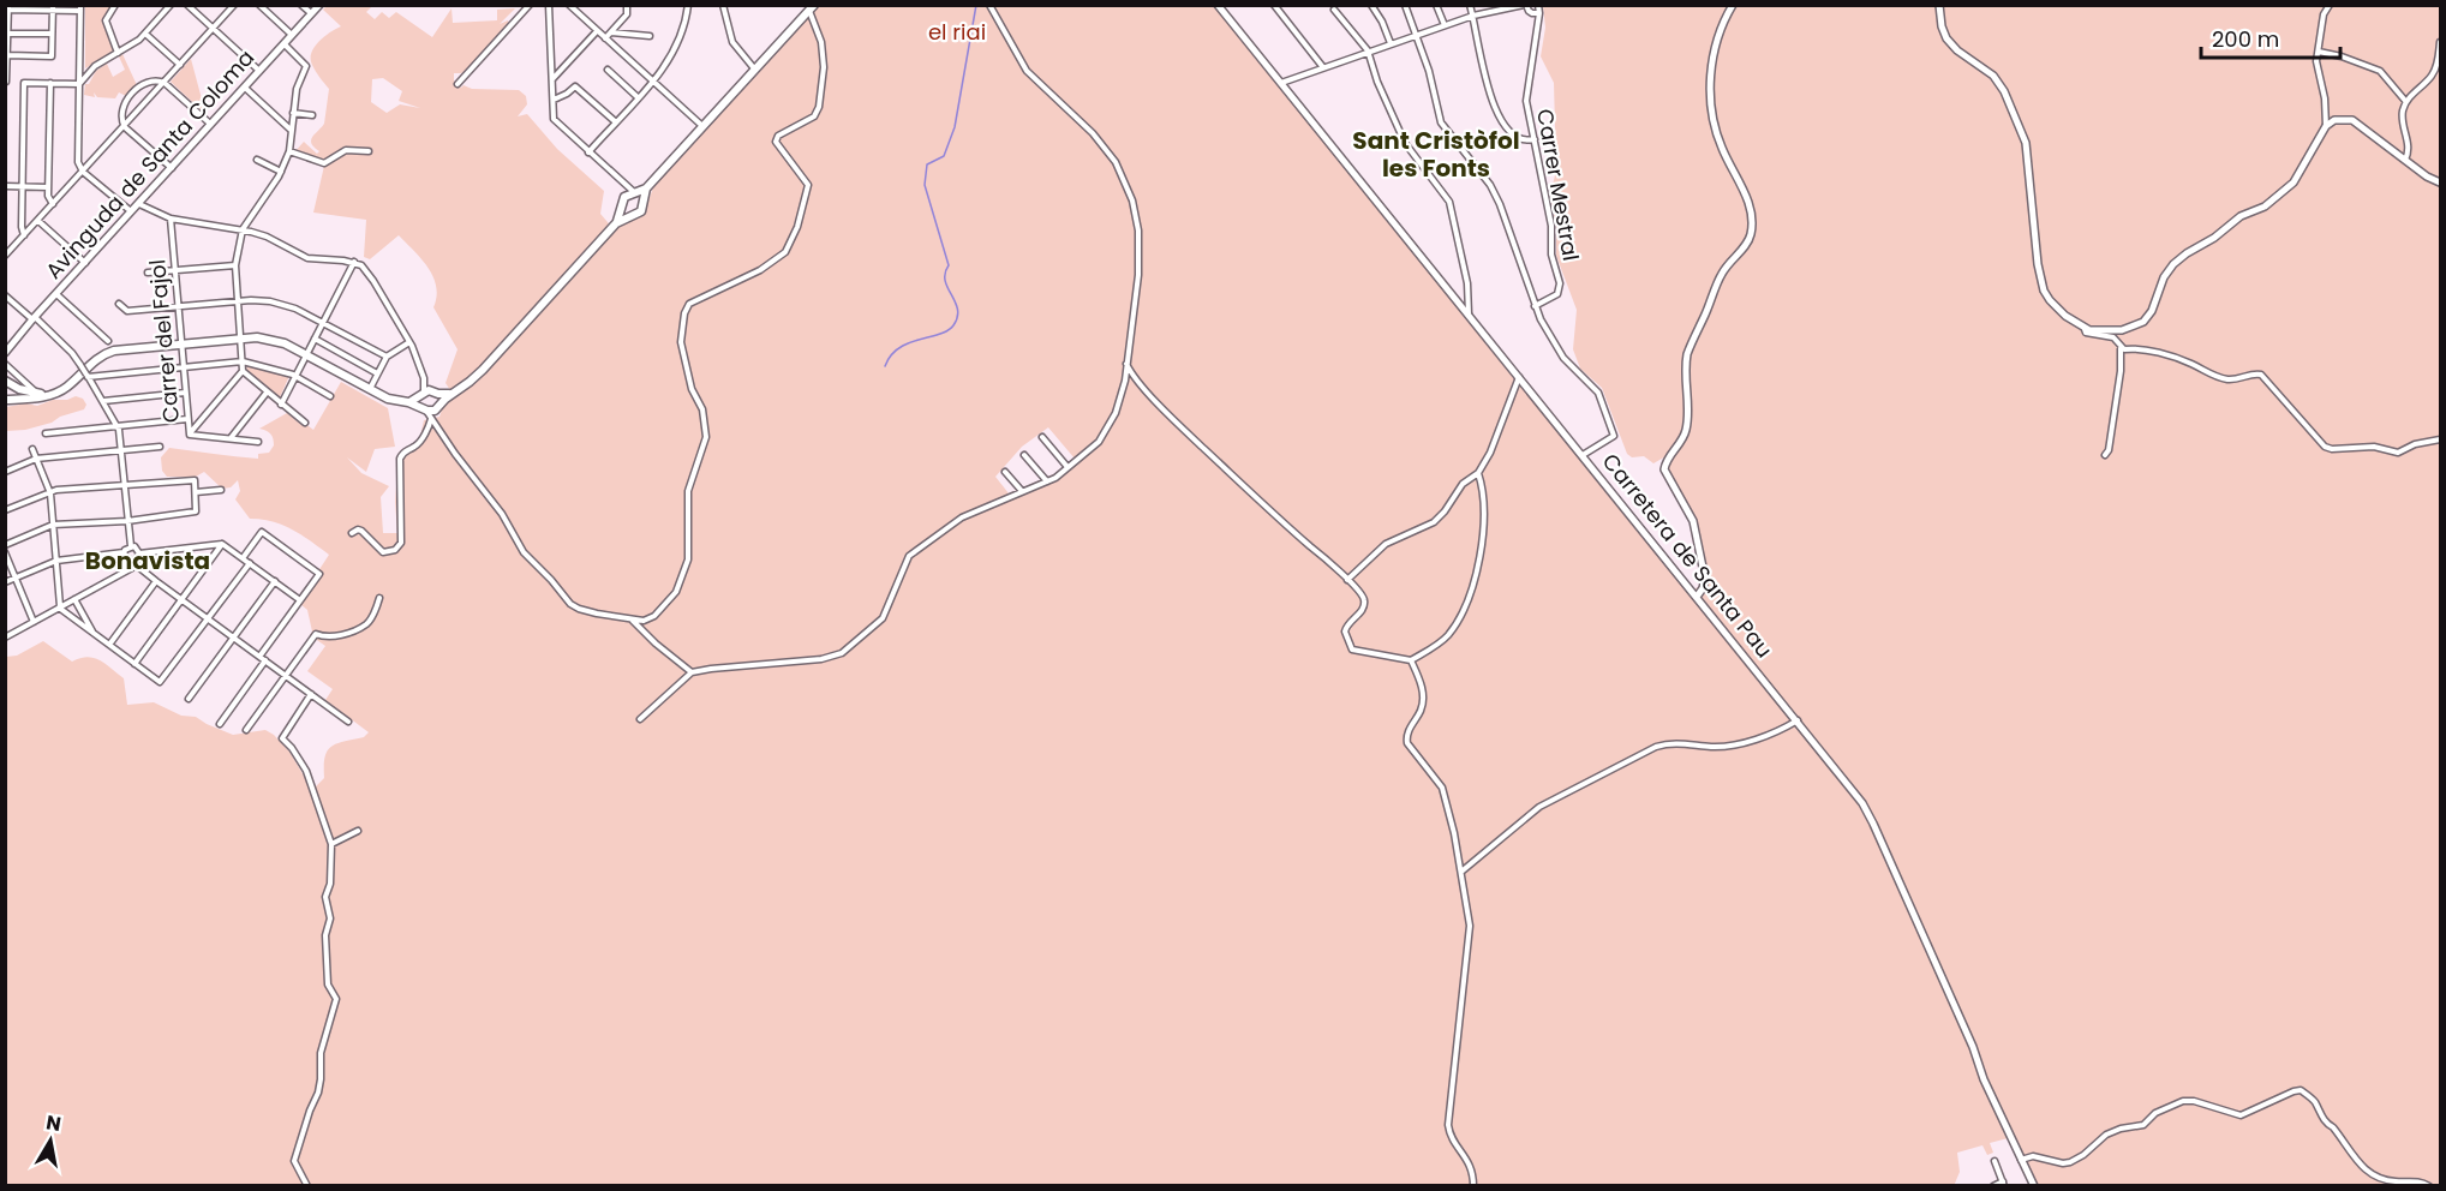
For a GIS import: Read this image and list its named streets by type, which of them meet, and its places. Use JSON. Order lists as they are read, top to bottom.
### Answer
{
  "streets": {
    "main road": ["Avinguda de Santa Coloma", "Carretera de Santa Pau"],
    "street": ["Carrer Mestral", "Carrer del Fajol"]
  },
  "districts": ["Sant Cristòfol les Fonts", "Bonavista"],
  "parks": ["el riai"],
  "scale_bar": "200 m",
  "north": "top"
}
